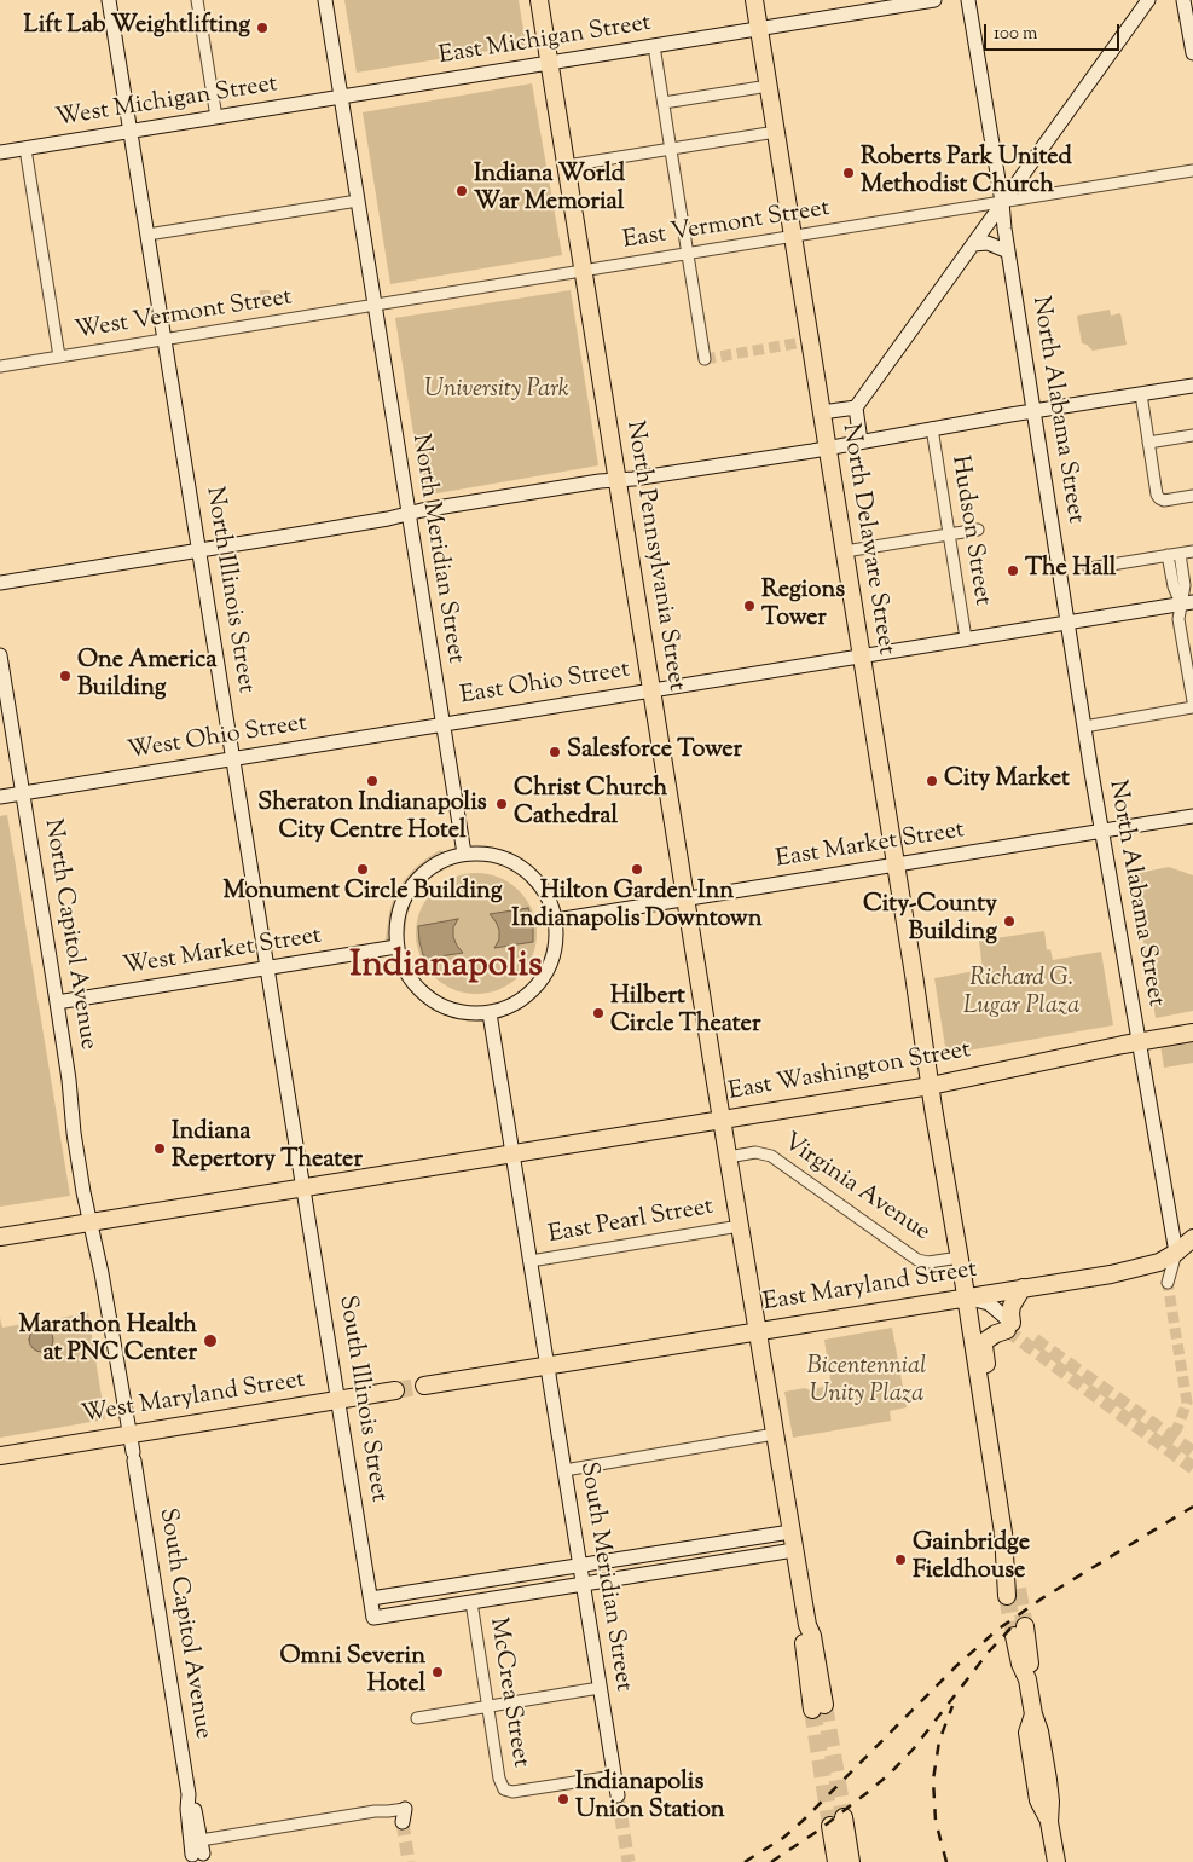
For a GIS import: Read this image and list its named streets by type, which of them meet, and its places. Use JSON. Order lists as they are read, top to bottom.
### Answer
{
  "streets": {
    "main road": [
      "East Michigan Street",
      "West Michigan Street",
      "North Alabama Street",
      "North Delaware Street",
      "North Meridian Street",
      "North Pennsylvania Street",
      "North Illinois Street",
      "East Ohio Street",
      "West Ohio Street",
      "East Market Street",
      "North Capitol Avenue",
      "West Market Street",
      "East Washington Street",
      "East Maryland Street",
      "West Maryland Street",
      "South Illinois Street",
      "South Meridian Street",
      "South Capitol Avenue"
    ],
    "street": [
      "East Vermont Street",
      "West Vermont Street",
      "Hudson Street",
      "Virginia Avenue",
      "East Pearl Street",
      "McCrea Street"
    ]
  },
  "crossings": [
    ["East Michigan Street", "West Michigan Street"],
    ["East Michigan Street", "North Delaware Street"],
    ["East Michigan Street", "North Meridian Street"],
    ["East Michigan Street", "North Pennsylvania Street"],
    ["West Michigan Street", "North Meridian Street"],
    ["West Michigan Street", "North Illinois Street"],
    ["East Vermont Street", "West Vermont Street"],
    ["East Vermont Street", "North Alabama Street"],
    ["East Vermont Street", "North Delaware Street"],
    ["East Vermont Street", "North Meridian Street"],
    ["East Vermont Street", "North Pennsylvania Street"],
    ["West Vermont Street", "North Meridian Street"],
    ["West Vermont Street", "North Illinois Street"],
    ["North Alabama Street", "East Ohio Street"],
    ["North Alabama Street", "East Market Street"],
    ["North Alabama Street", "East Washington Street"],
    ["North Alabama Street", "East Maryland Street"],
    ["Hudson Street", "East Ohio Street"],
    ["North Delaware Street", "East Ohio Street"],
    ["North Delaware Street", "East Market Street"],
    ["North Delaware Street", "East Washington Street"],
    ["North Delaware Street", "Virginia Avenue"],
    ["North Delaware Street", "East Maryland Street"],
    ["North Meridian Street", "East Ohio Street"],
    ["North Meridian Street", "West Ohio Street"],
    ["North Meridian Street", "East Market Street"],
    ["North Meridian Street", "West Market Street"],
    ["North Pennsylvania Street", "East Ohio Street"],
    ["North Pennsylvania Street", "East Market Street"],
    ["North Pennsylvania Street", "East Washington Street"],
    ["North Pennsylvania Street", "Virginia Avenue"],
    ["North Pennsylvania Street", "East Pearl Street"],
    ["North Pennsylvania Street", "East Maryland Street"],
    ["North Illinois Street", "West Ohio Street"],
    ["North Illinois Street", "West Market Street"],
    ["North Illinois Street", "East Washington Street"],
    ["North Illinois Street", "South Illinois Street"],
    ["East Ohio Street", "West Ohio Street"],
    ["West Ohio Street", "North Capitol Avenue"],
    ["East Market Street", "West Market Street"],
    ["North Capitol Avenue", "West Market Street"],
    ["North Capitol Avenue", "East Washington Street"],
    ["North Capitol Avenue", "South Capitol Avenue"],
    ["East Washington Street", "South Illinois Street"],
    ["East Washington Street", "South Capitol Avenue"],
    ["East Maryland Street", "South Meridian Street"],
    ["West Maryland Street", "South Illinois Street"],
    ["West Maryland Street", "South Capitol Avenue"],
    ["South Illinois Street", "McCrea Street"],
    ["South Meridian Street", "McCrea Street"]
  ],
  "districts": ["Indianapolis"],
  "parks": ["University Park", "Richard G. Lugar Plaza", "Bicentennial Unity Plaza"],
  "places": [
    "Lift Lab Weightlifting",
    "Roberts Park United Methodist Church",
    "Indiana World War Memorial",
    "The Hall",
    "Regions Tower",
    "One America Building",
    "Salesforce Tower",
    "Sheraton Indianapolis City Centre Hotel",
    "City Market",
    "Christ Church Cathedral",
    "Monument Circle Building",
    "Hilton Garden Inn Indianapolis Downtown",
    "City-County Building",
    "Hilbert Circle Theater",
    "Indiana Repertory Theater",
    "Marathon Health at PNC Center",
    "Gainbridge Fieldhouse",
    "Omni Severin Hotel",
    "Indianapolis Union Station"
  ],
  "scale_bar": "100 m"
}
